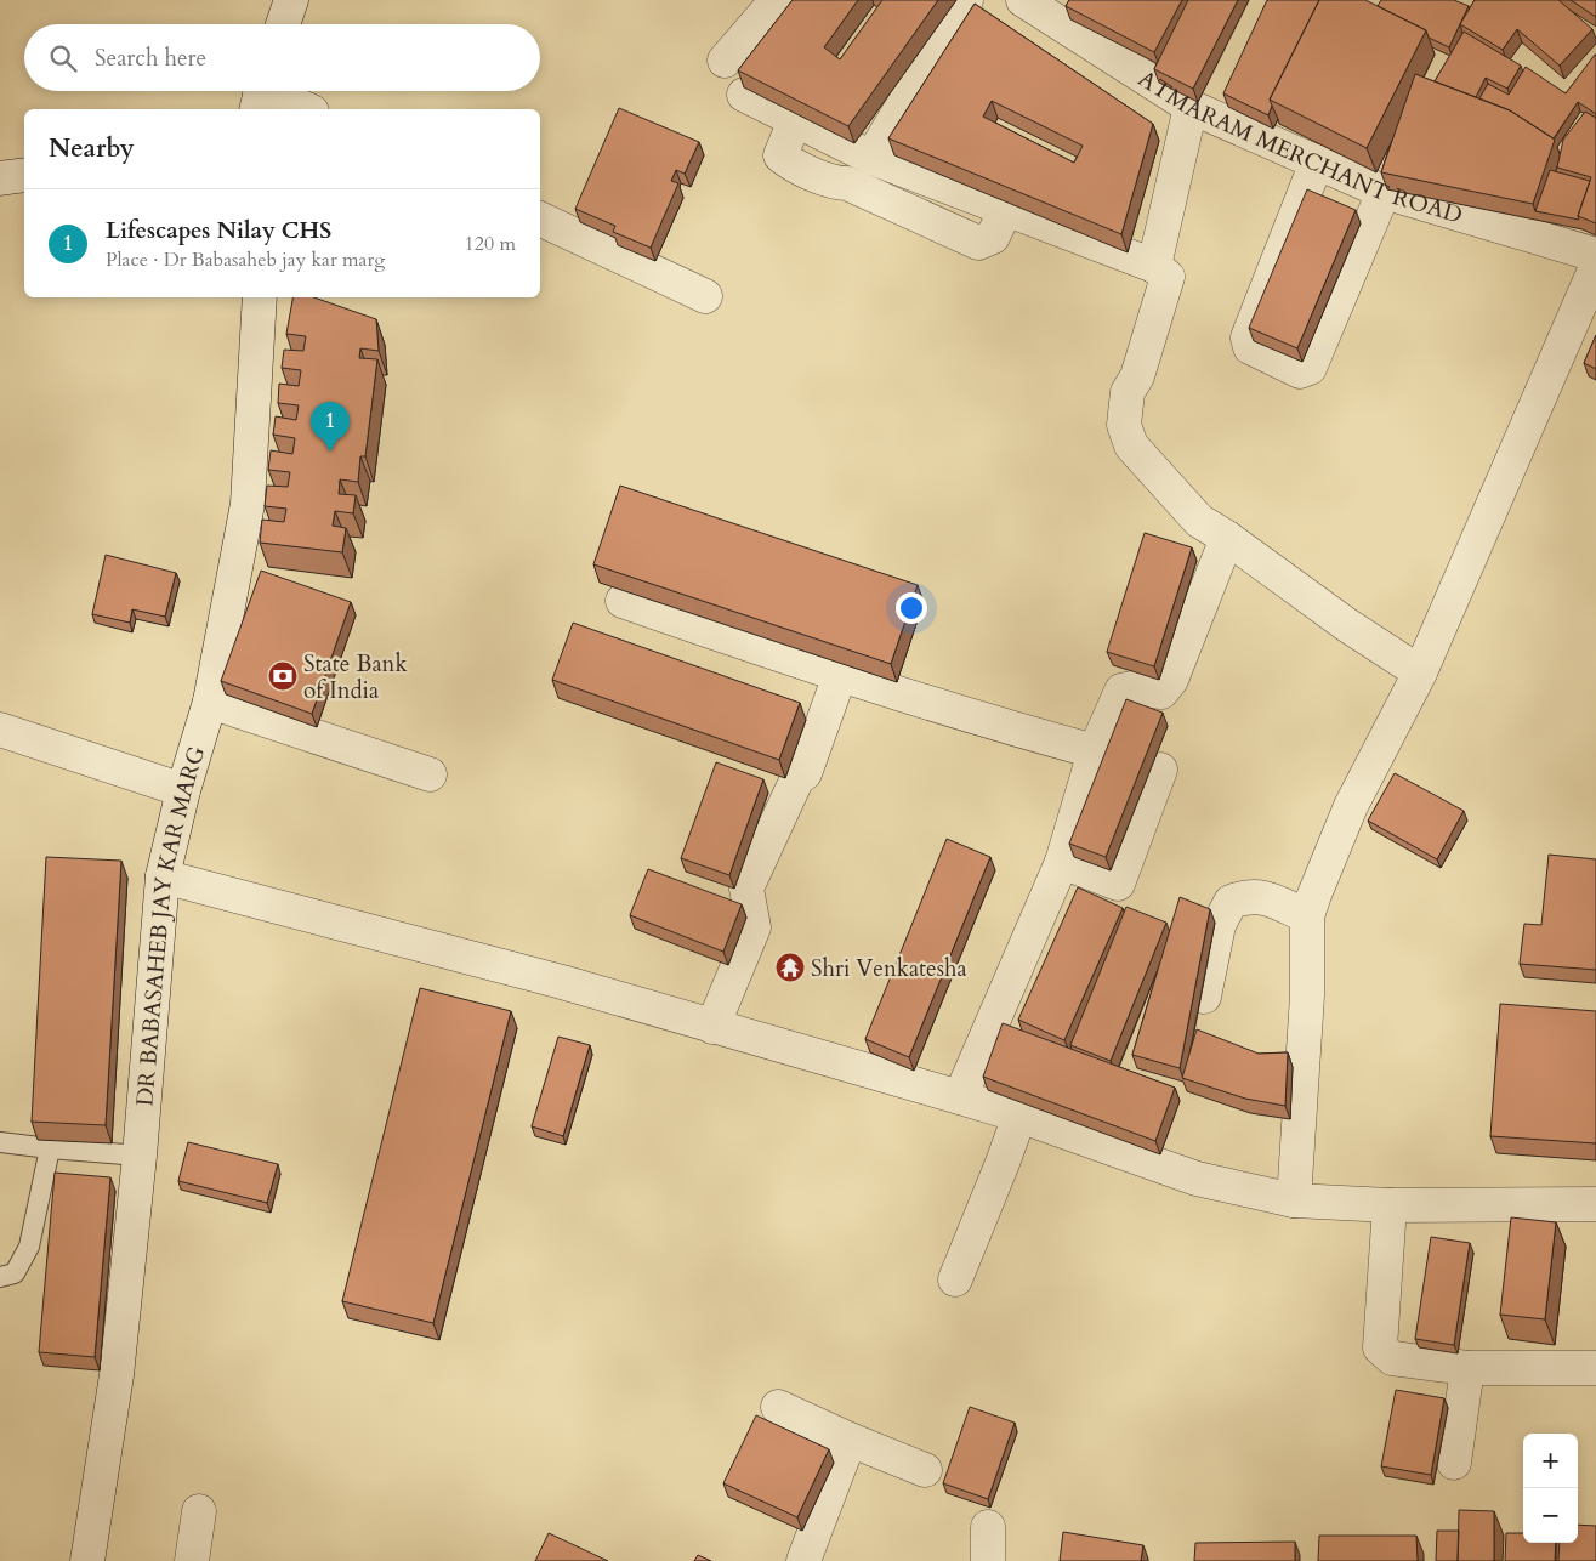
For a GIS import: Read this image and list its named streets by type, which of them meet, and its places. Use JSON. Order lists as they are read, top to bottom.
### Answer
{
  "streets": {
    "street": ["ATMARAM MERCHANT ROAD", "DR BABASAHEB JAY KAR MARG"]
  },
  "places": {
    "bank": ["State Bank of India"],
    "temple": ["Shri Venkatesha"]
  },
  "page": {
    "search": "Search here",
    "heading": "Nearby",
    "list": [
      {
        "mark": "1",
        "name": "Lifescapes Nilay CHS",
        "note": "Place · Dr Babasaheb jay kar marg",
        "value": "120 m"
      }
    ],
    "pins": "1",
    "map_buttons": ["+", "−"]
  }
}
